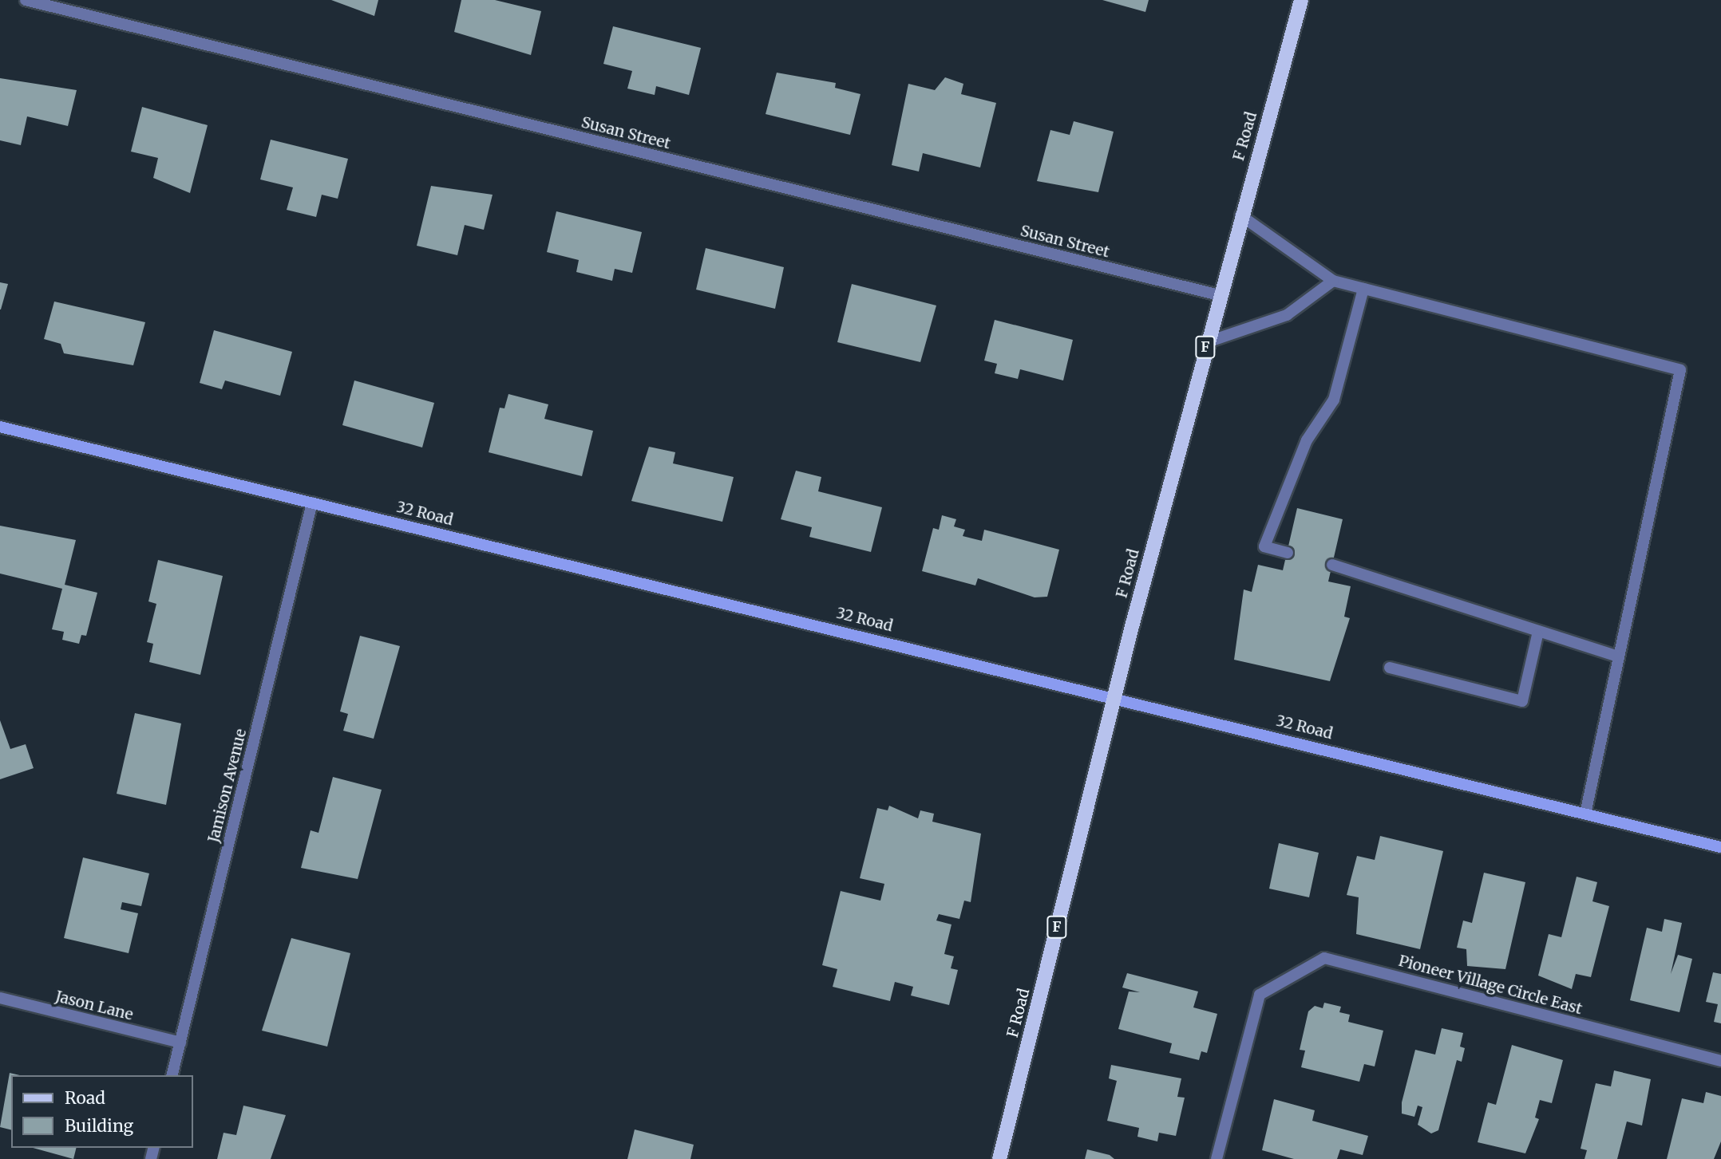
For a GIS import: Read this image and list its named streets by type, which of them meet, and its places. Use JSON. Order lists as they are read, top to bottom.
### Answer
{
  "streets": {
    "main road": ["F Road", "F"],
    "street": [
      "Susan Street",
      "32 Road",
      "Jamison Avenue",
      "Pioneer Village Circle East",
      "Jason Lane"
    ]
  },
  "crossings": [
    ["Susan Street", "F Road"],
    ["F Road", "32 Road"],
    ["32 Road", "Jamison Avenue"],
    ["Jamison Avenue", "Jason Lane"]
  ],
  "legend": ["Road", "Building"]
}
